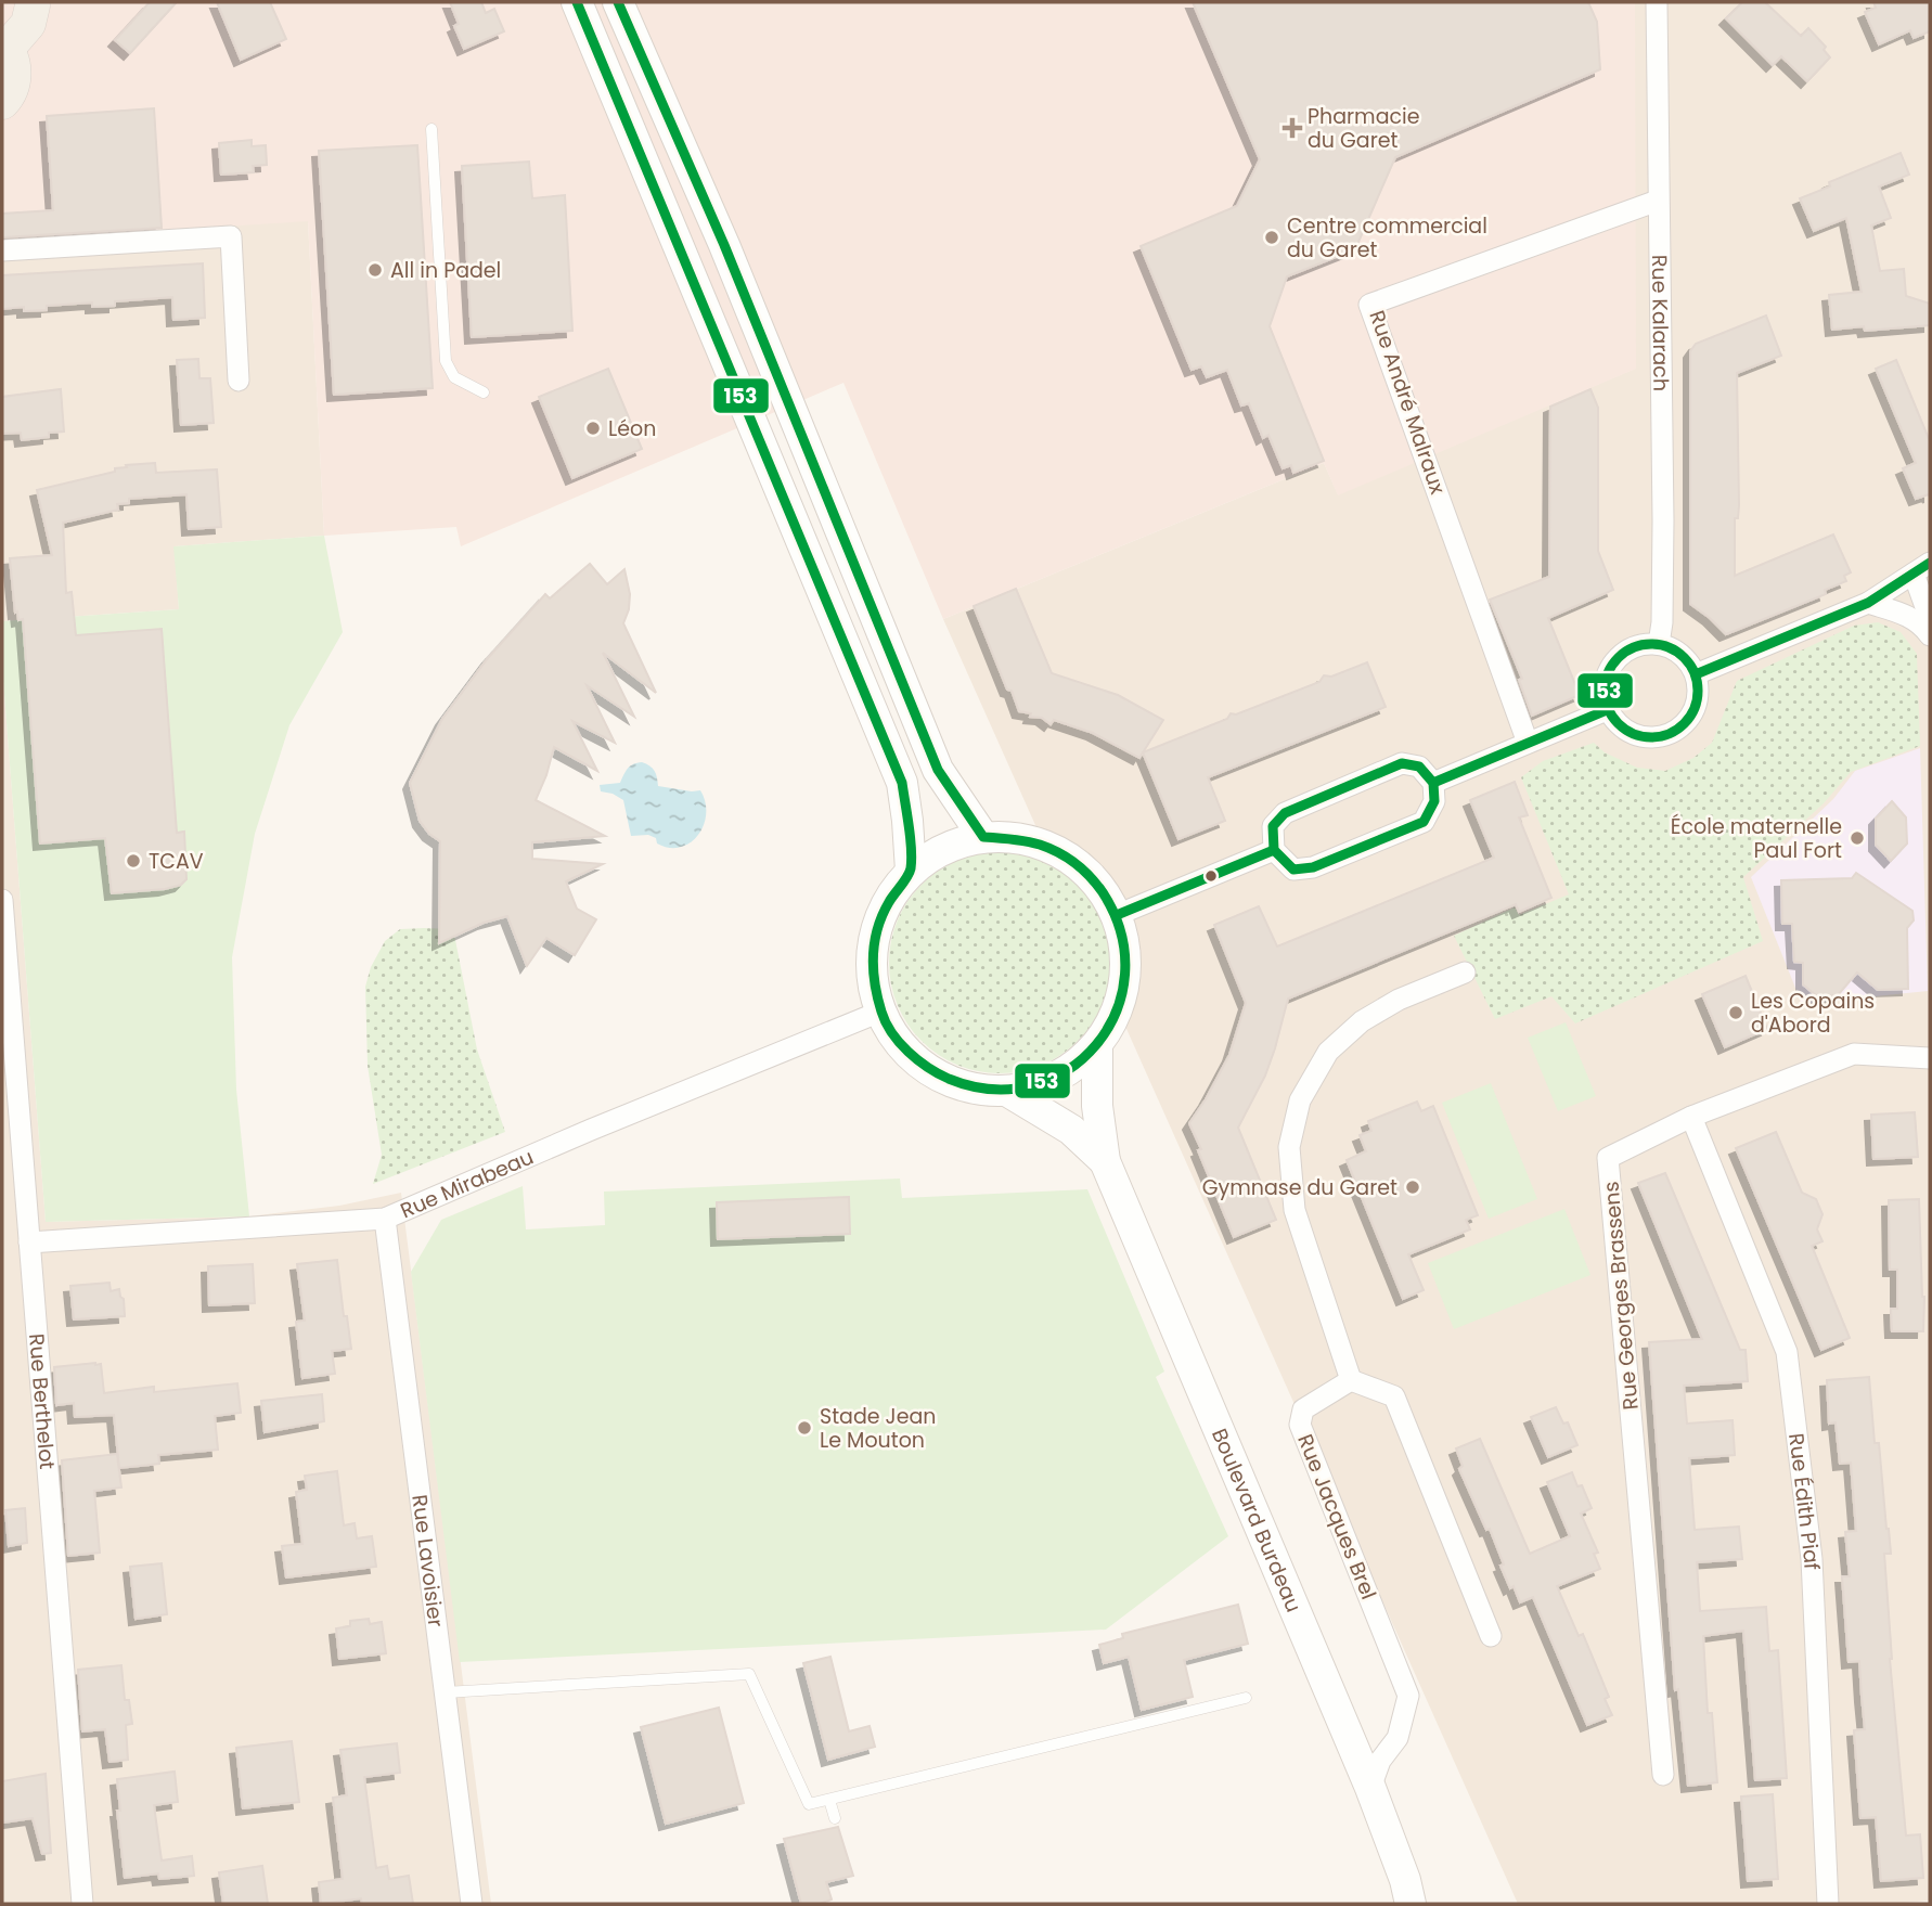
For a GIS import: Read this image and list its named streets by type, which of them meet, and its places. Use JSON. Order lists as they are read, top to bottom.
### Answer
{
  "streets": {
    "main road": ["Boulevard Burdeau"],
    "street": [
      "Rue Kalarach",
      "Rue André Malraux",
      "Rue Mirabeau",
      "Rue Georges Brassens",
      "Rue Berthelot",
      "Rue Édith Piaf",
      "Rue Jacques Brel",
      "Rue Lavoisier"
    ]
  },
  "crossings": [
    ["Rue Kalarach", "Rue André Malraux"],
    ["Rue Mirabeau", "Rue Berthelot"],
    ["Rue Mirabeau", "Boulevard Burdeau"],
    ["Rue Mirabeau", "Rue Lavoisier"],
    ["Rue Georges Brassens", "Rue Édith Piaf"],
    ["Rue Jacques Brel", "Boulevard Burdeau"]
  ],
  "places": {
    "health": ["Pharmacie du Garet"],
    "other": [
      "Centre commercial du Garet",
      "All in Padel",
      "Léon",
      "École maternelle Paul Fort",
      "TCAV",
      "Les Copains d'Abord",
      "Gymnase du Garet",
      "Stade Jean Le Mouton"
    ]
  },
  "lines": ["transit line 153"]
}
